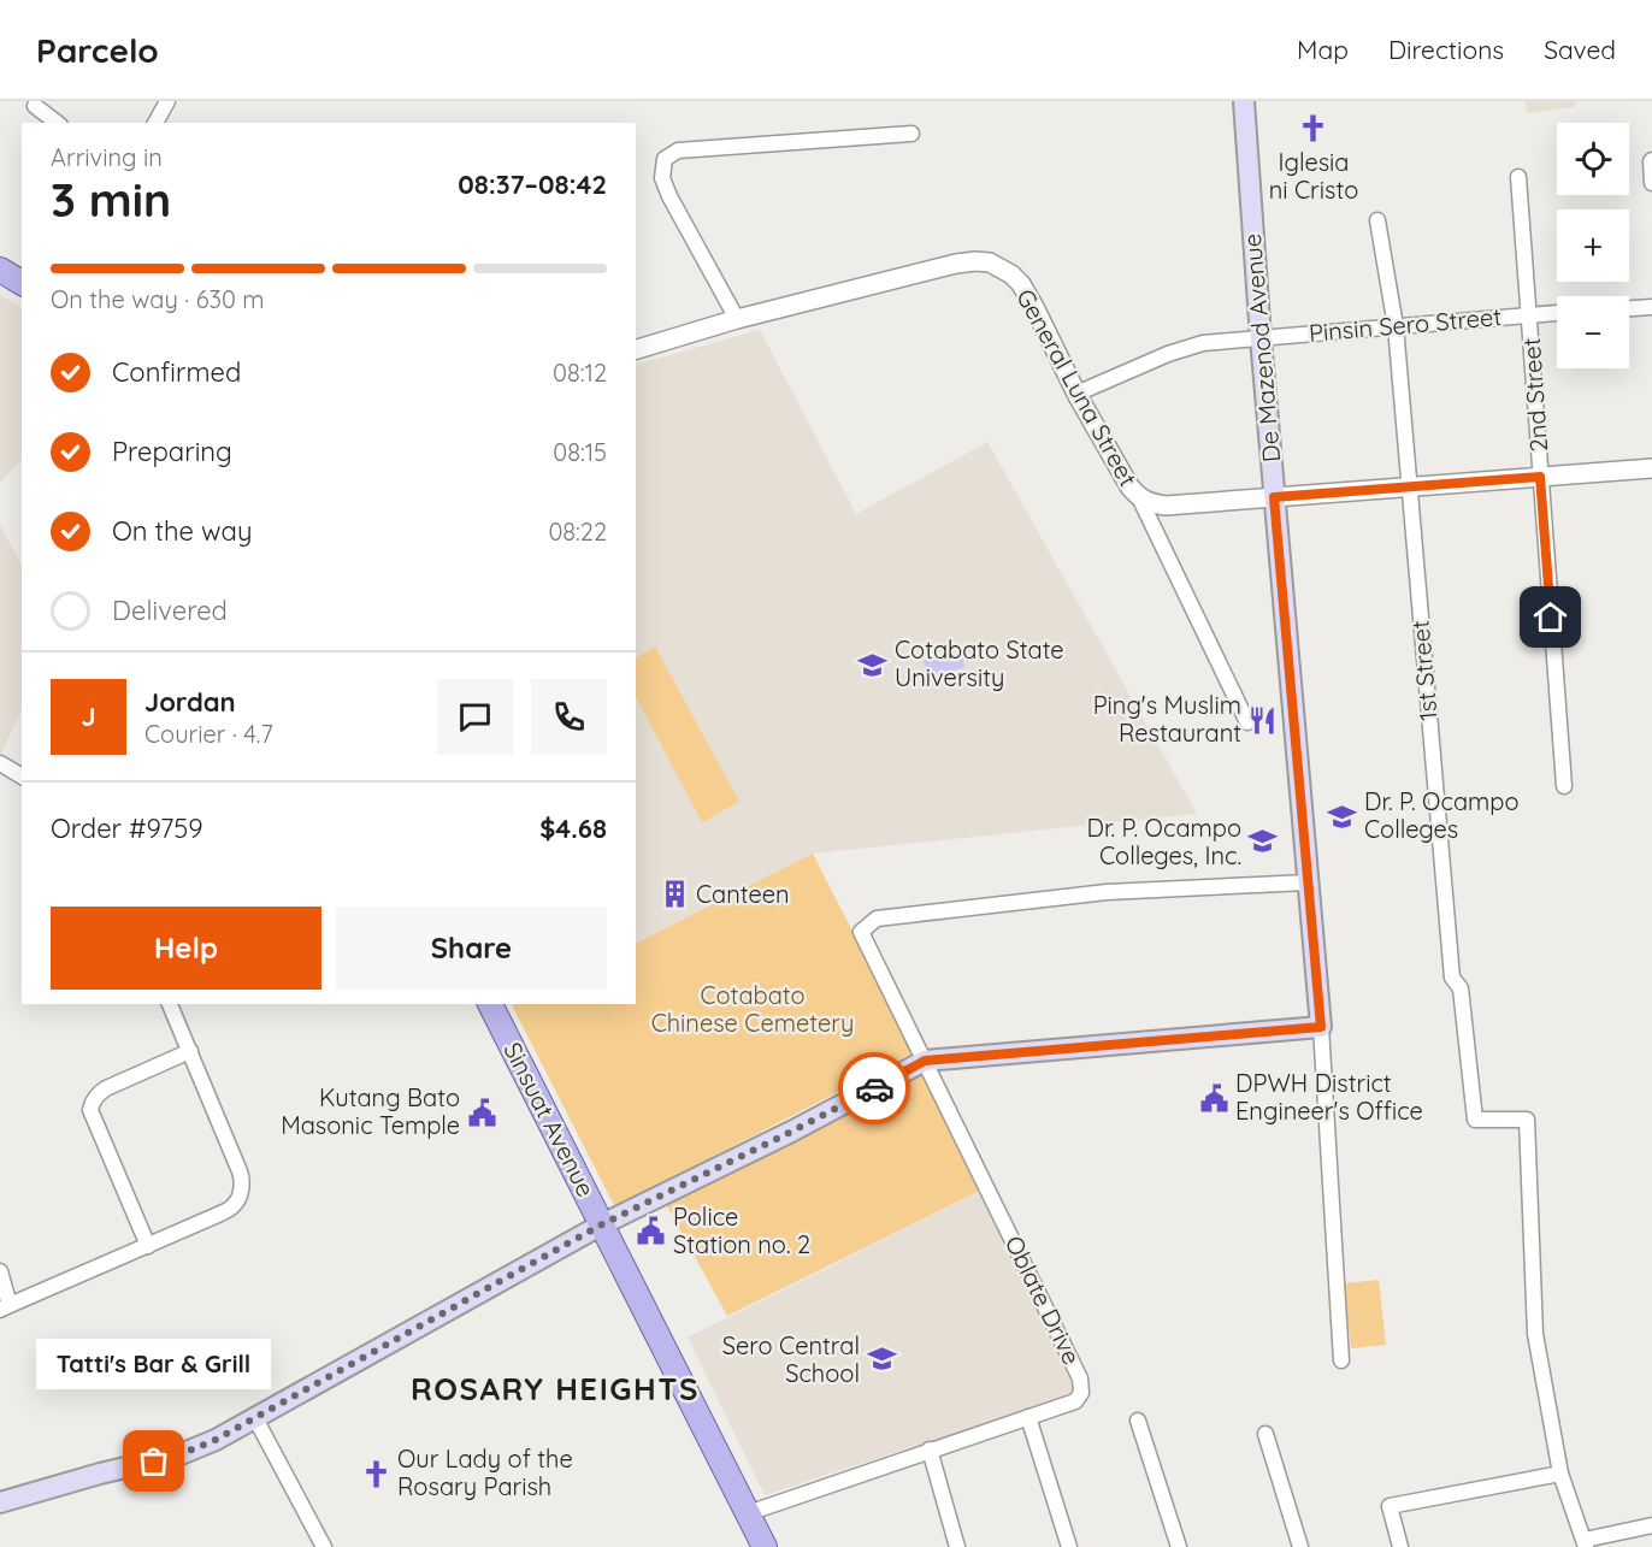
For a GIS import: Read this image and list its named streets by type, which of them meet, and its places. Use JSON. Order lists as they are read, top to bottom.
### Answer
{
  "streets": {
    "main road": ["De Mazenod Avenue", "Sinsuat Avenue"],
    "street": [
      "Pinsin Sero Street",
      "General Luna Street",
      "2nd Street",
      "1st Street",
      "Oblate Drive"
    ]
  },
  "crossings": [
    ["Pinsin Sero Street", "De Mazenod Avenue"],
    ["Pinsin Sero Street", "General Luna Street"],
    ["Pinsin Sero Street", "2nd Street"],
    ["Pinsin Sero Street", "1st Street"],
    ["De Mazenod Avenue", "General Luna Street"],
    ["General Luna Street", "2nd Street"],
    ["General Luna Street", "1st Street"],
    ["Sinsuat Avenue", "Oblate Drive"]
  ],
  "districts": ["ROSARY HEIGHTS"],
  "parks": ["Cotabato Chinese Cemetery"],
  "places": {
    "church": ["Iglesia ni Cristo", "Our Lady of the Rosary Parish"],
    "school or university": [
      "Cotabato State University",
      "Dr. P. Ocampo Colleges",
      "Dr. P. Ocampo Colleges, Inc.",
      "Sero Central School"
    ],
    "restaurant": ["Ping's Muslim Restaurant"],
    "building": ["Canteen"],
    "public building": ["DPWH District Engineer's Office", "Kutang Bato Masonic Temple", "Police Station no. 2"],
    "other": ["Tatti's Bar & Grill"]
  },
  "page": {
    "header": "Parcelo",
    "nav": ["Map", "Directions", "Saved"],
    "map_buttons": ["+", "−"],
    "heading": ["3 min", "Arriving in", "08:37–08:42"],
    "panel": [
      "Jordan",
      "Courier · 4.7",
      "Order #9759",
      "$4.68"
    ],
    "bar": "On the way · 630 m",
    "list": [
      ["Confirmed", "08:12"],
      ["Preparing", "08:15"],
      ["On the way", "08:22"],
      "Delivered"
    ],
    "round": "J",
    "buttons": ["Help", "Share"],
    "bubble": "Tatti's Bar & Grill"
  }
}
